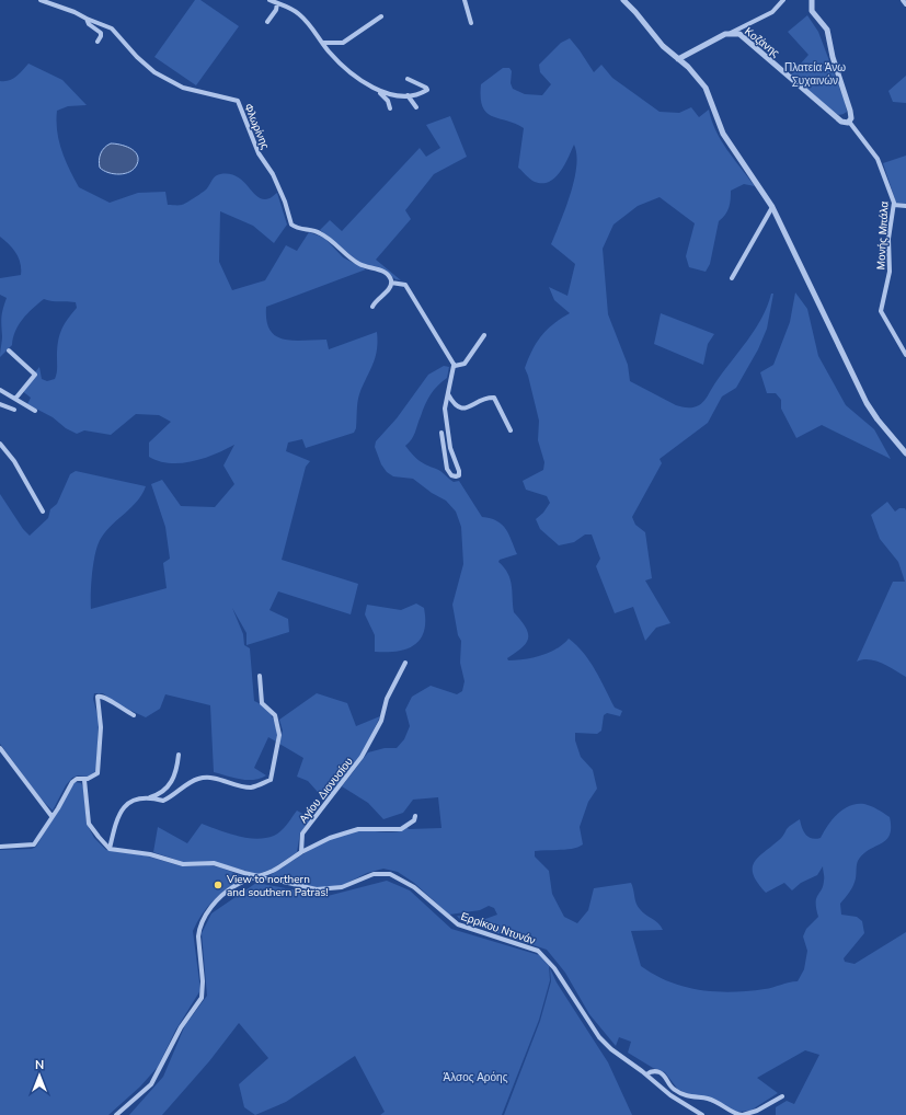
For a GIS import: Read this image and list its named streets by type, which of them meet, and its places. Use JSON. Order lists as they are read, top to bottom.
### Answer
{
  "streets": {
    "street": [
      "Κοζάνης",
      "Φλωρίνης",
      "Μονής Μπάλα",
      "Αγίου Διονυσίου",
      "Ερρίκου Ντυνάν"
    ]
  },
  "crossings": [
    ["Κοζάνης", "Μονής Μπάλα"]
  ],
  "parks": ["Πλατεία Άνω Συχαινών", "Άλσος Αρόης"],
  "places": ["View to northern and southern Patras!"],
  "north": "top"
}
